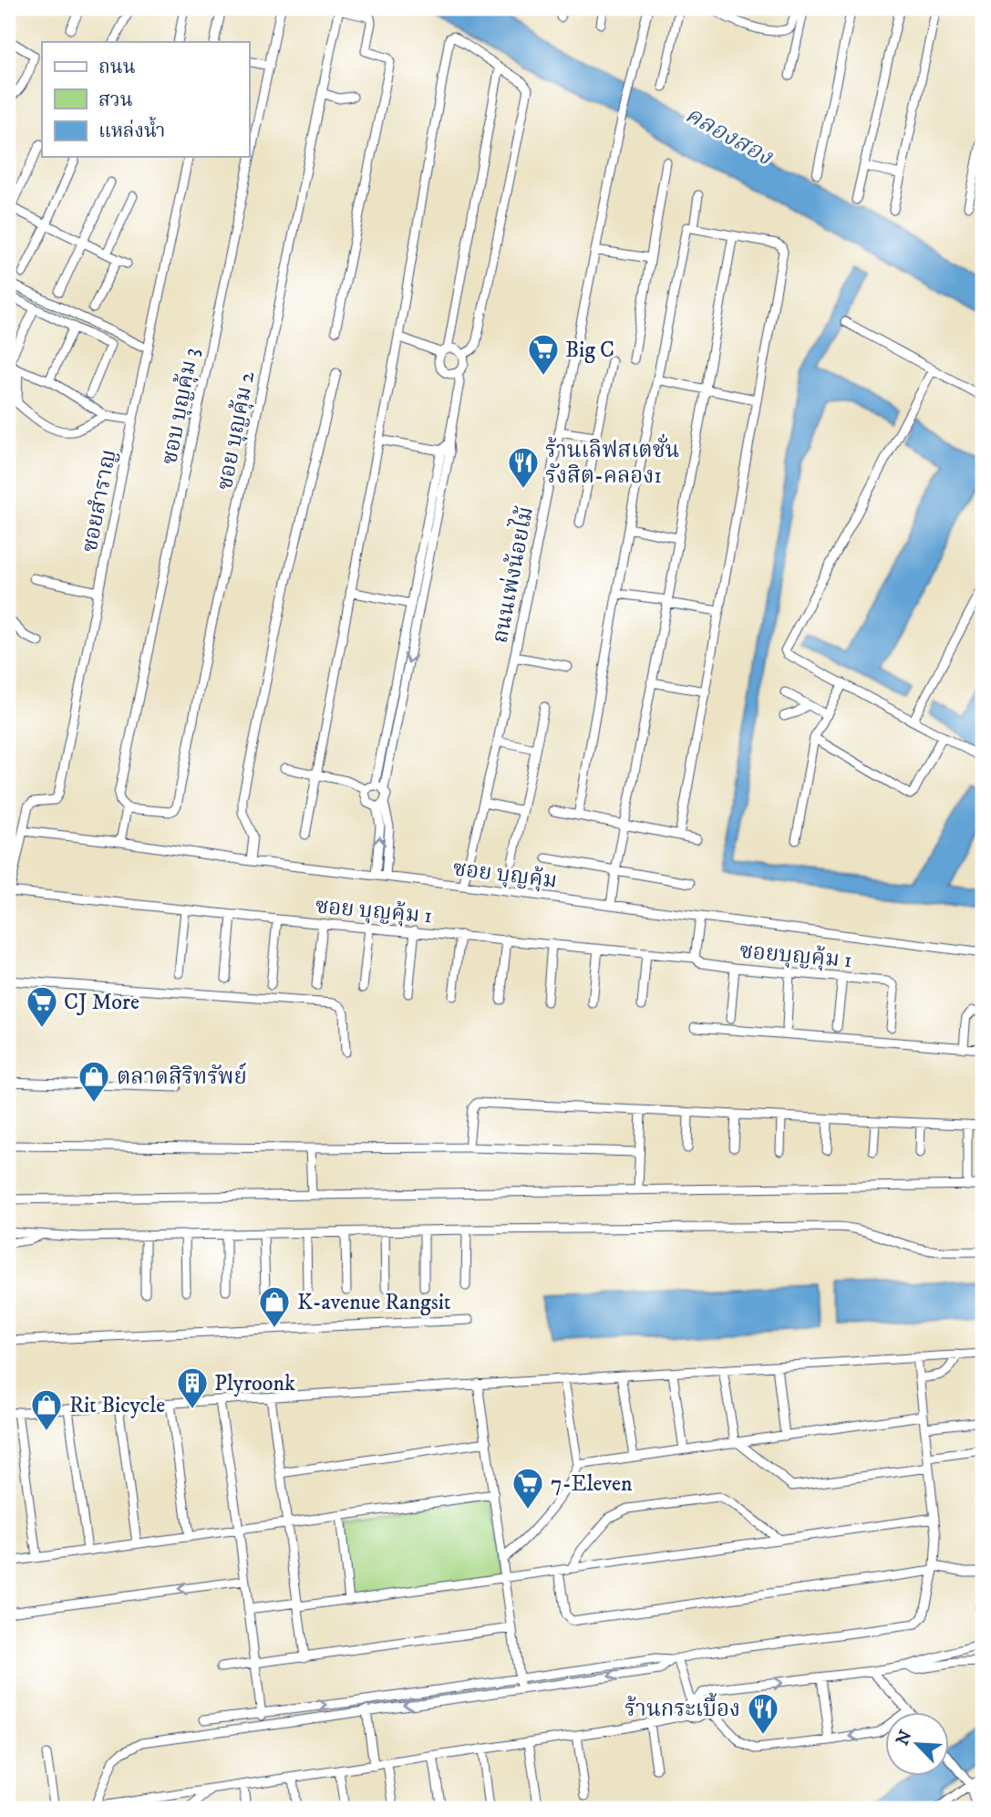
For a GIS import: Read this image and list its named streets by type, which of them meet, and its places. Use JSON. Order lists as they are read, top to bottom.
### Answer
{
  "streets": {
    "street": [
      "ซอบ บุญคุ้ม 3",
      "ซอย บุญคุ้ม 2",
      "ซอยสำราญ",
      "ถนนเพ่งน้อยไม้",
      "ซอย บุญคุ้ม",
      "ซอย บุญคุ้ม 1",
      "ซอยบุญคุ้ม 1"
    ]
  },
  "crossings": [
    ["ซอบ บุญคุ้ม 3", "ซอย บุญคุ้ม 2"],
    ["ซอยสำราญ", "ซอย บุญคุ้ม"],
    ["ถนนเพ่งน้อยไม้", "ซอย บุญคุ้ม"],
    ["ซอย บุญคุ้ม 1", "ซอยบุญคุ้ม 1"]
  ],
  "water": ["คลองสอง"],
  "places": {
    "supermarket": ["Big C", "CJ More", "7-Eleven"],
    "restaurant": ["ร้านเลิฟสเตชั่น รังสิต-คลอง1", "ร้านกระเบื้อง"],
    "shop": ["ตลาดสิริทรัพย์", "K-avenue Rangsit", "Rit Bicycle"],
    "building": ["Plyroonk"]
  },
  "legend": ["ถนน", "สวน", "แหล่งน้ำ"],
  "north": "top left"
}
